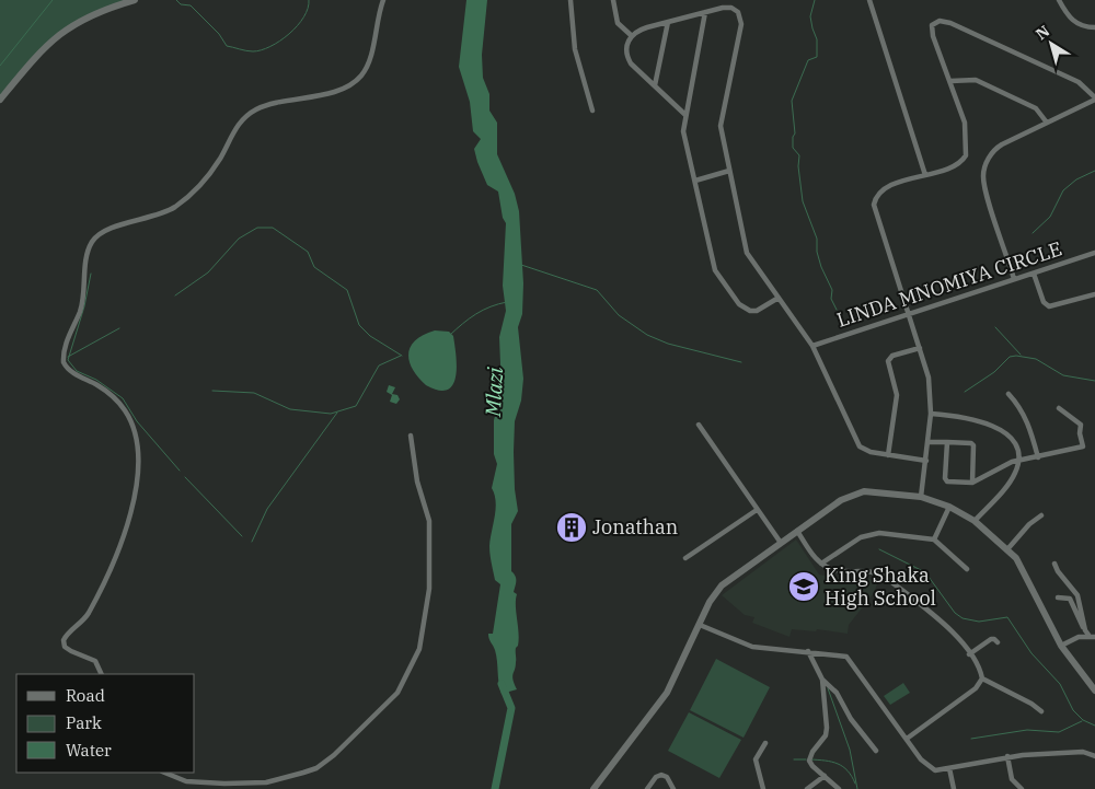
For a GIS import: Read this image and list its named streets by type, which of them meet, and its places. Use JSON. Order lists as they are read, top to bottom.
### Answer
{
  "streets": {
    "street": ["LINDA MNOMIYA CIRCLE"]
  },
  "water": ["Mlazi"],
  "places": {
    "building": ["Jonathan"],
    "school or university": ["King Shaka High School"]
  },
  "legend": ["Road", "Park", "Water"],
  "north": "top left"
}
